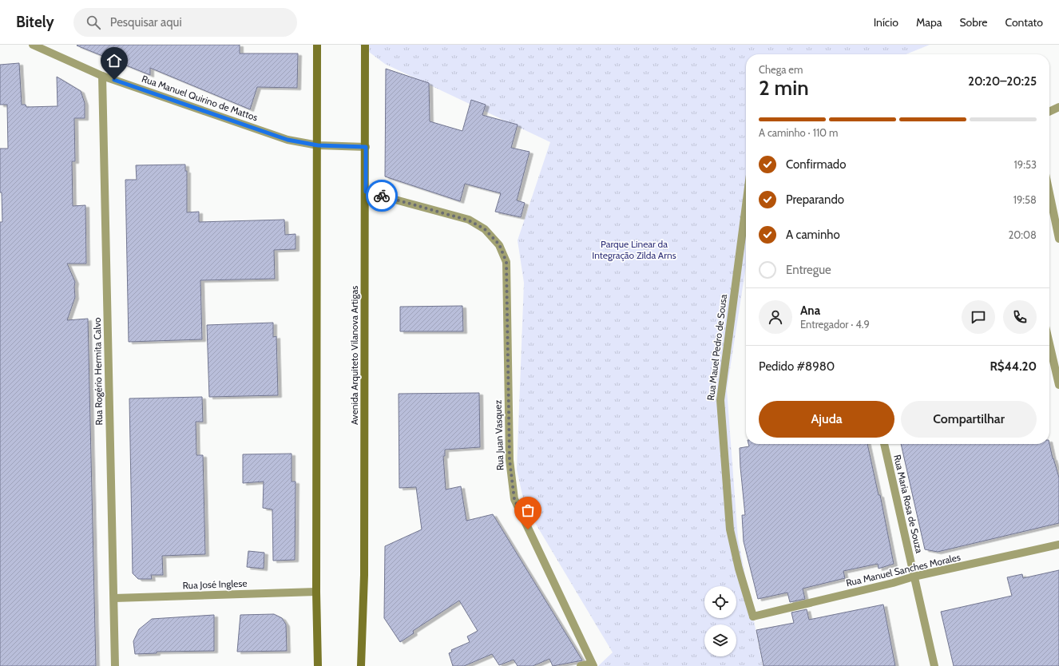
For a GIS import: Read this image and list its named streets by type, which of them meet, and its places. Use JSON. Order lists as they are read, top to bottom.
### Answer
{
  "streets": {
    "main road": ["Avenida Arquiteto Vilanova Artigas"],
    "street": [
      "Rua Manuel Quirino de Mattos",
      "Rua Mauel Pedro de Sousa",
      "Rua Rogério Hermita Calvo",
      "Rua Juan Vasquez",
      "Rua Maria Rosa de Souza",
      "Rua Manuel Sanches Morales",
      "Rua José Inglese"
    ]
  },
  "crossings": [
    ["Rua Manuel Quirino de Mattos", "Avenida Arquiteto Vilanova Artigas"],
    ["Rua Manuel Quirino de Mattos", "Rua Rogério Hermita Calvo"],
    ["Rua Mauel Pedro de Sousa", "Rua Manuel Sanches Morales"],
    ["Avenida Arquiteto Vilanova Artigas", "Rua Juan Vasquez"],
    ["Rua Rogério Hermita Calvo", "Rua José Inglese"],
    ["Rua Maria Rosa de Souza", "Rua Manuel Sanches Morales"]
  ],
  "parks": ["Parque Linear da Integração Zilda Arns"],
  "page": {
    "header": "Bitely",
    "search": "Pesquisar aqui",
    "nav": [
      "Início",
      "Mapa",
      "Sobre",
      "Contato"
    ],
    "heading": ["2 min", "Chega em", "20:20–20:25"],
    "panel": [
      "Ana",
      "Entregador · 4.9",
      "Pedido #8980",
      "R$44.20"
    ],
    "bar": "A caminho · 110 m",
    "list": [
      ["Confirmado", "19:53"],
      ["Preparando", "19:58"],
      ["A caminho", "20:08"],
      "Entregue"
    ],
    "buttons": ["Ajuda", "Compartilhar"]
  }
}
